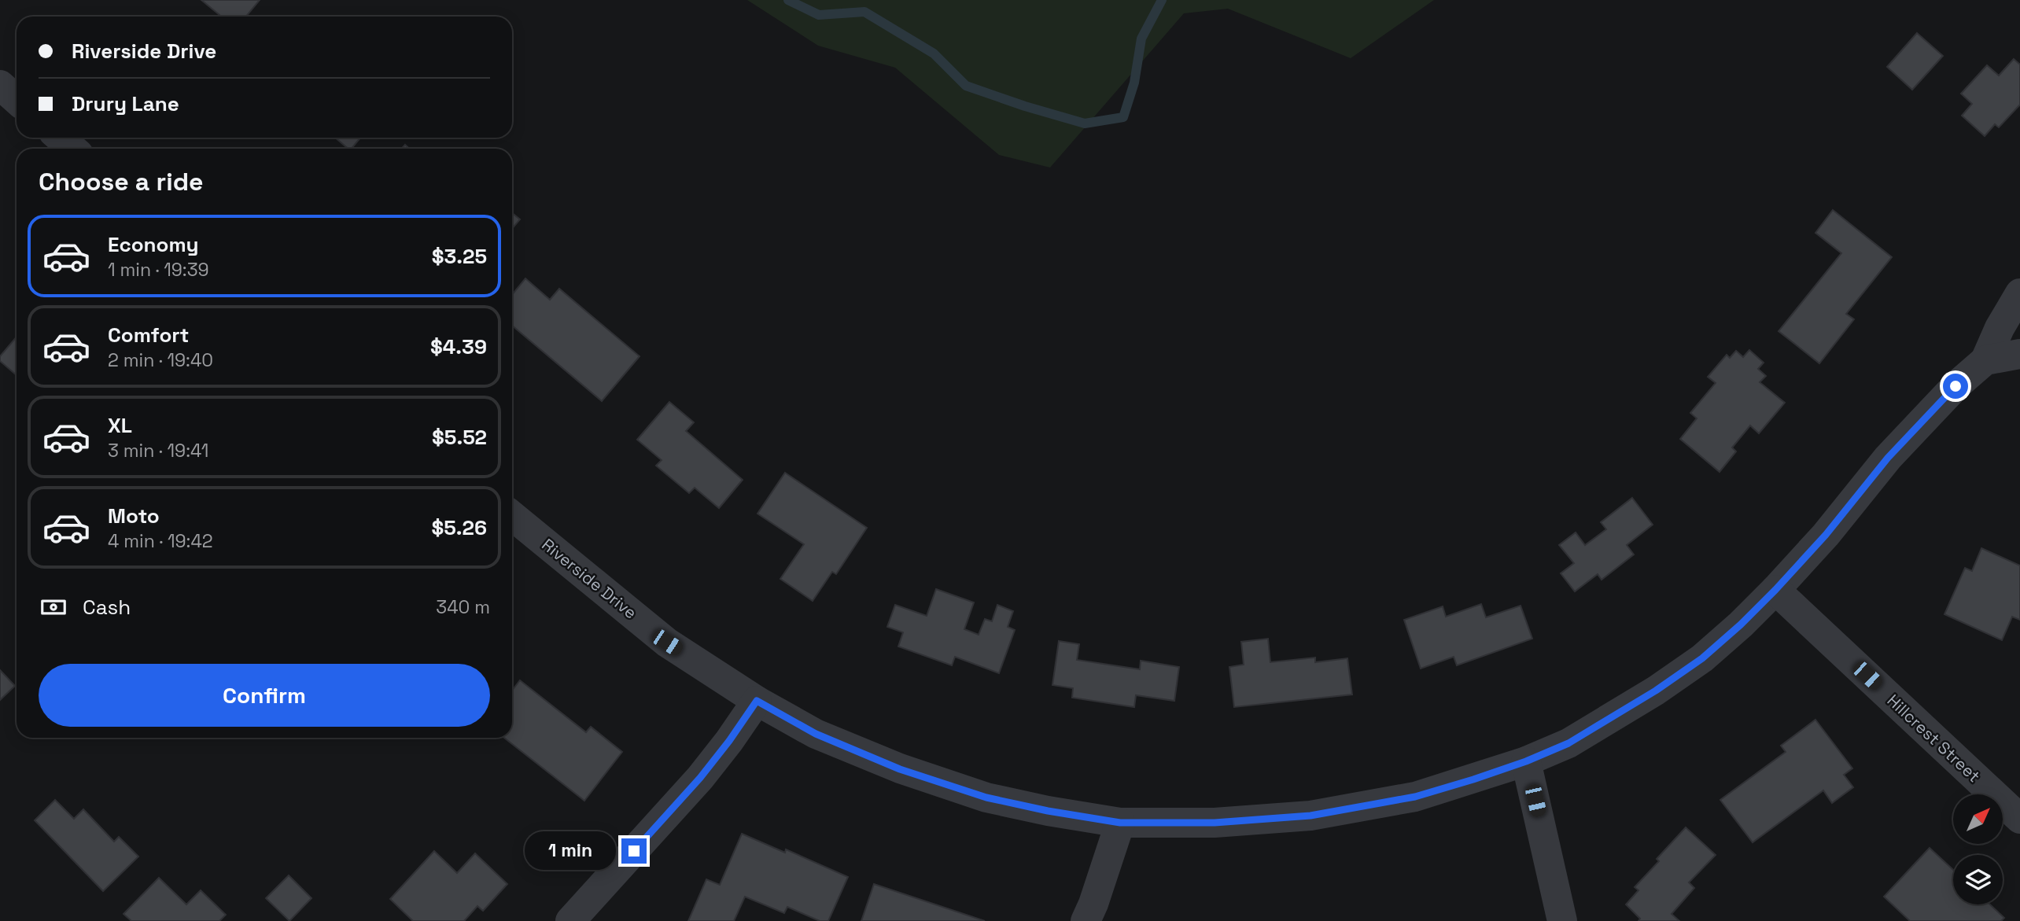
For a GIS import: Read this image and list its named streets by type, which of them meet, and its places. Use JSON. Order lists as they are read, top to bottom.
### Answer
{
  "streets": {
    "street": ["Riverside Drive", "Hillcrest Street"]
  },
  "crossings": [
    ["Riverside Drive", "Hillcrest Street"]
  ],
  "north": "top right",
  "page": {
    "banner": ["Riverside Drive", "Drury Lane"],
    "heading": "Choose a ride",
    "list": [
      {
        "name": "Economy",
        "note": "1 min · 19:39",
        "value": "$3.25"
      },
      {
        "name": "Comfort",
        "note": "2 min · 19:40",
        "value": "$4.39"
      },
      {
        "name": "XL",
        "note": "3 min · 19:41",
        "value": "$5.52"
      },
      {
        "name": "Moto",
        "note": "4 min · 19:42",
        "value": "$5.26"
      }
    ],
    "pay": ["Cash", "340 m"],
    "buttons": "Confirm",
    "bubble": "1 min"
  }
}
